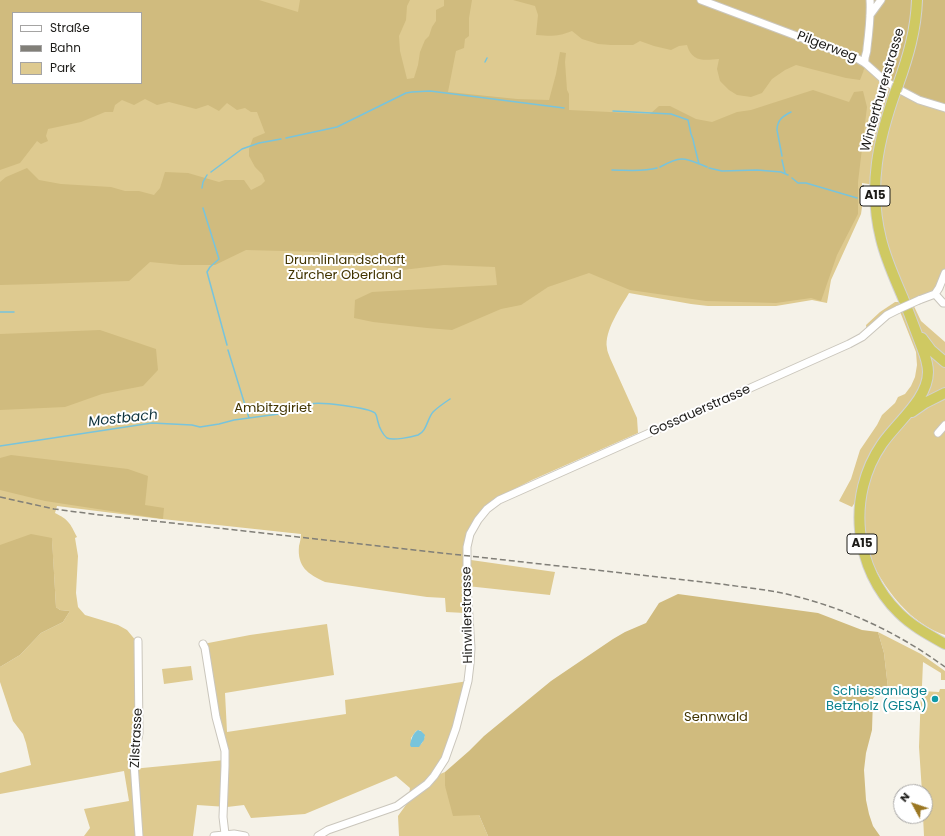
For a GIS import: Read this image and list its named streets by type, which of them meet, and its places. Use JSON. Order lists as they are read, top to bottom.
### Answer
{
  "streets": {
    "highway": ["Winterthurerstrasse", "A15"],
    "street": [
      "Pilgerweg",
      "Gossauerstrasse",
      "Hinwilerstrasse",
      "Zilstrasse"
    ]
  },
  "crossings": [
    ["Winterthurerstrasse", "A15"],
    ["Gossauerstrasse", "Hinwilerstrasse"]
  ],
  "water": ["Mostbach"],
  "parks": ["Drumlinlandschaft Zürcher Oberland", "Ambitzgiriet", "Sennwald"],
  "places": ["Schiessanlage Betzholz (GESA)"],
  "legend": ["Straße", "Bahn", "Park"],
  "north": "top left"
}
